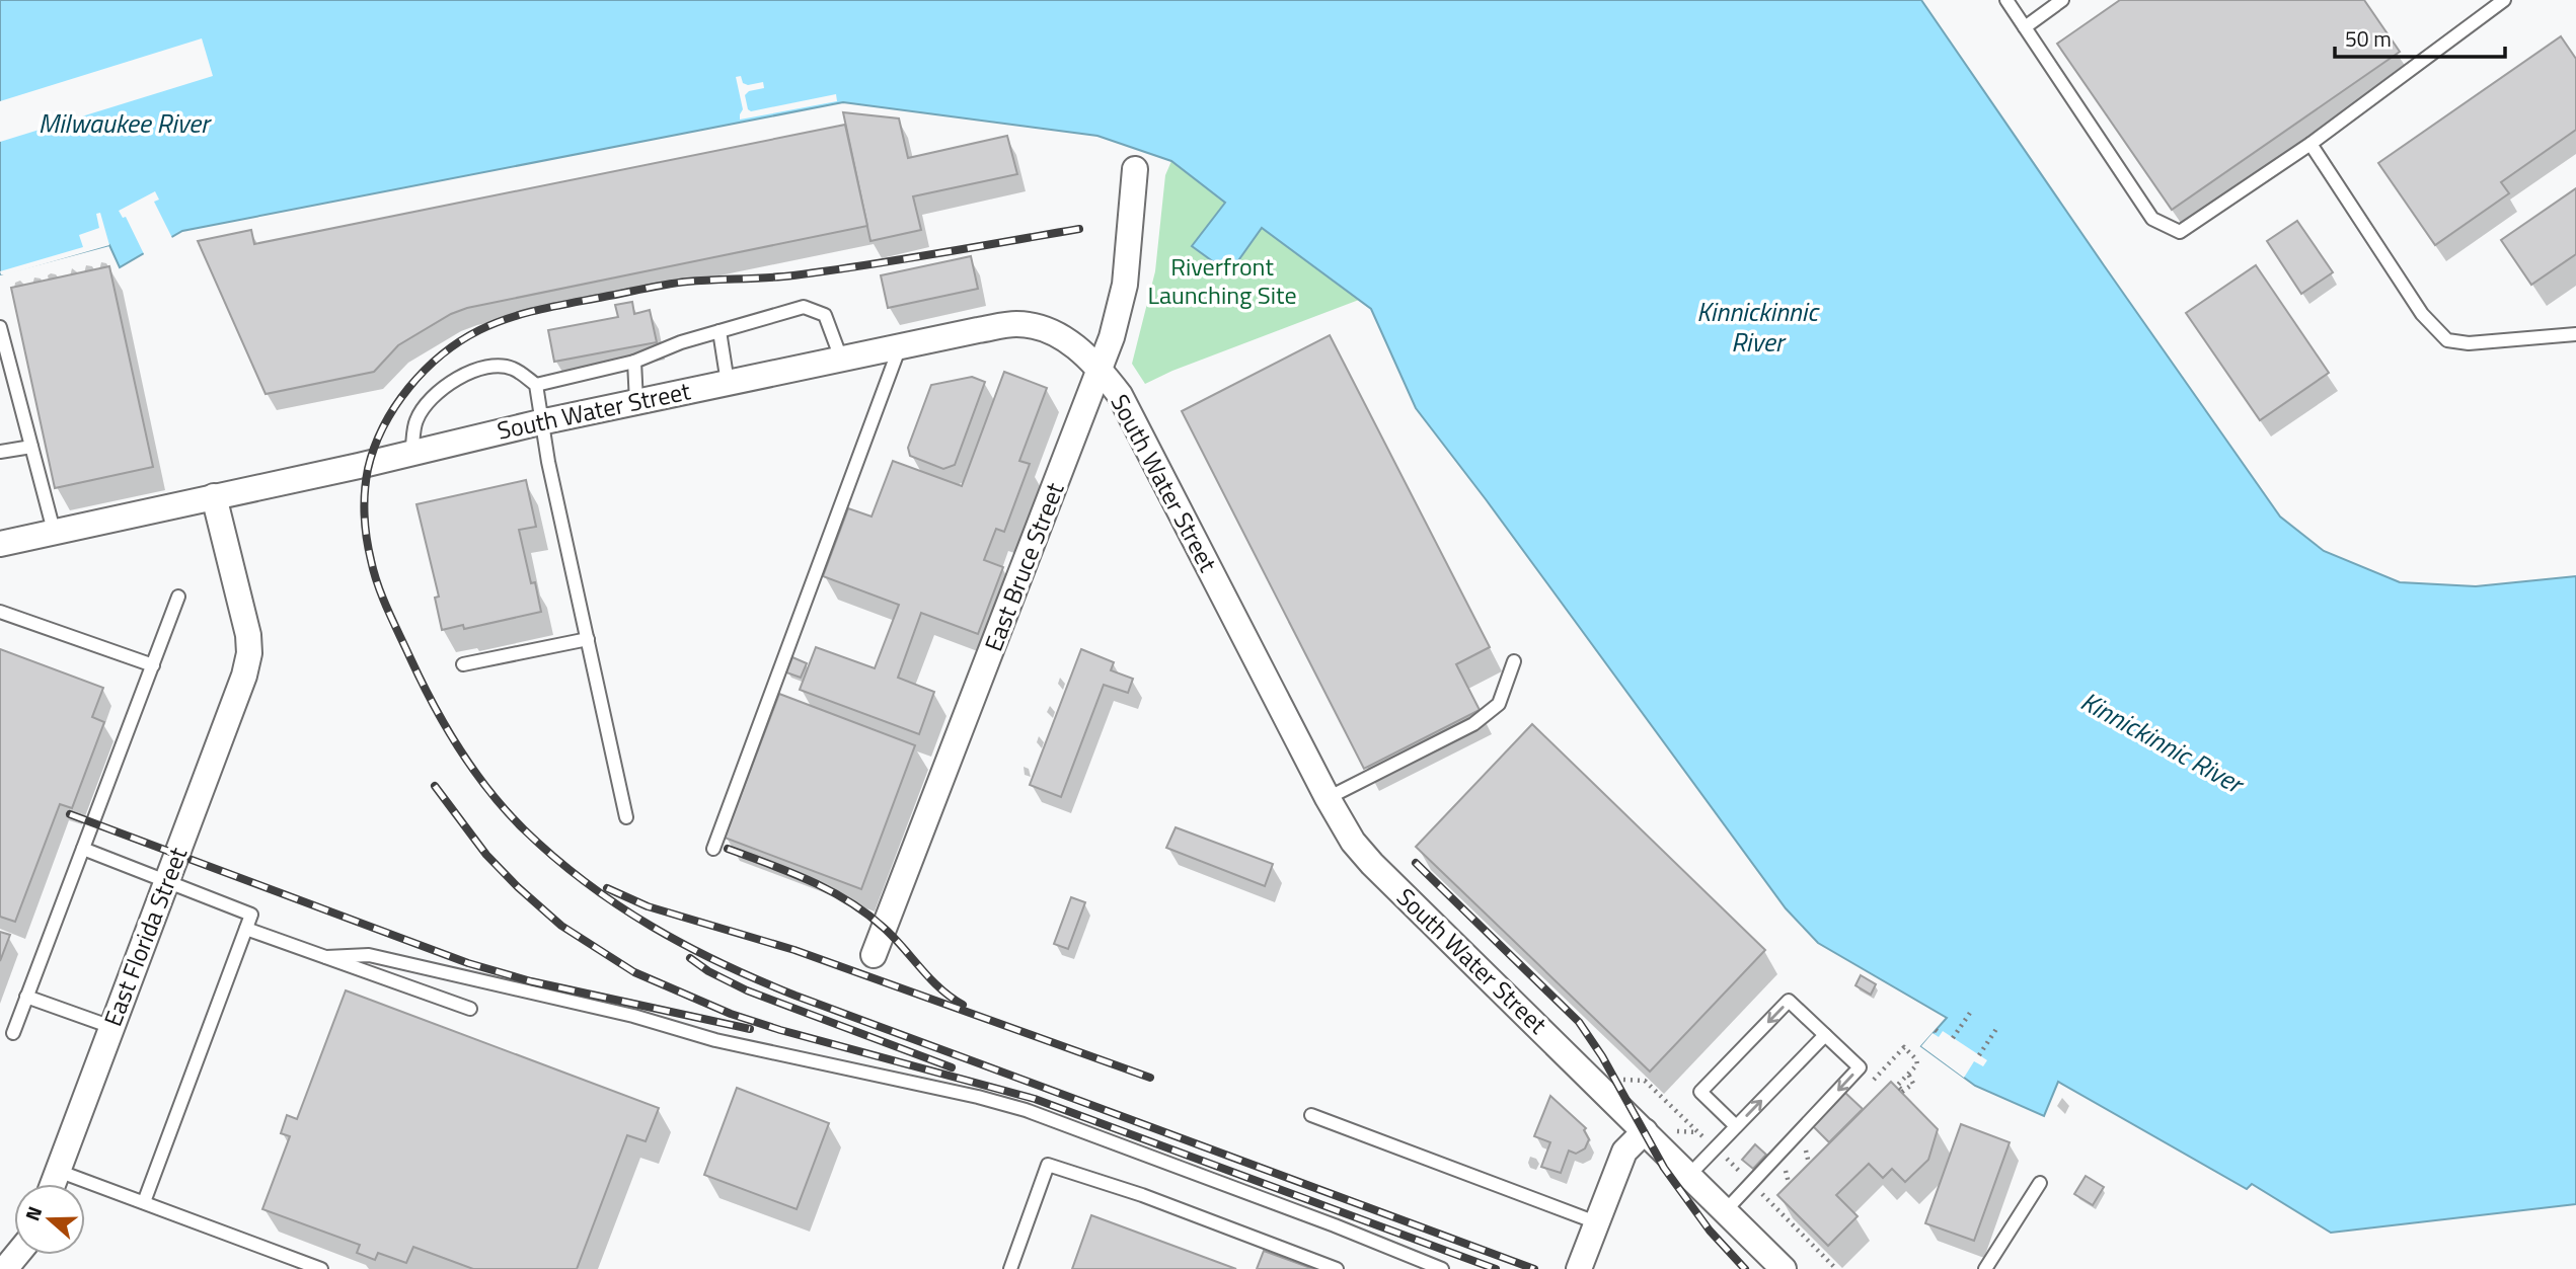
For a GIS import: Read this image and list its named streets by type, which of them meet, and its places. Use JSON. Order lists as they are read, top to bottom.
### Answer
{
  "streets": {
    "street": ["South Water Street", "East Bruce Street", "East Florida Street"]
  },
  "crossings": [
    ["South Water Street", "East Bruce Street"],
    ["South Water Street", "East Florida Street"]
  ],
  "water": ["Milwaukee River", "Kinnickinnic River"],
  "parks": ["Riverfront Launching Site"],
  "scale_bar": "50 m",
  "north": "left"
}
